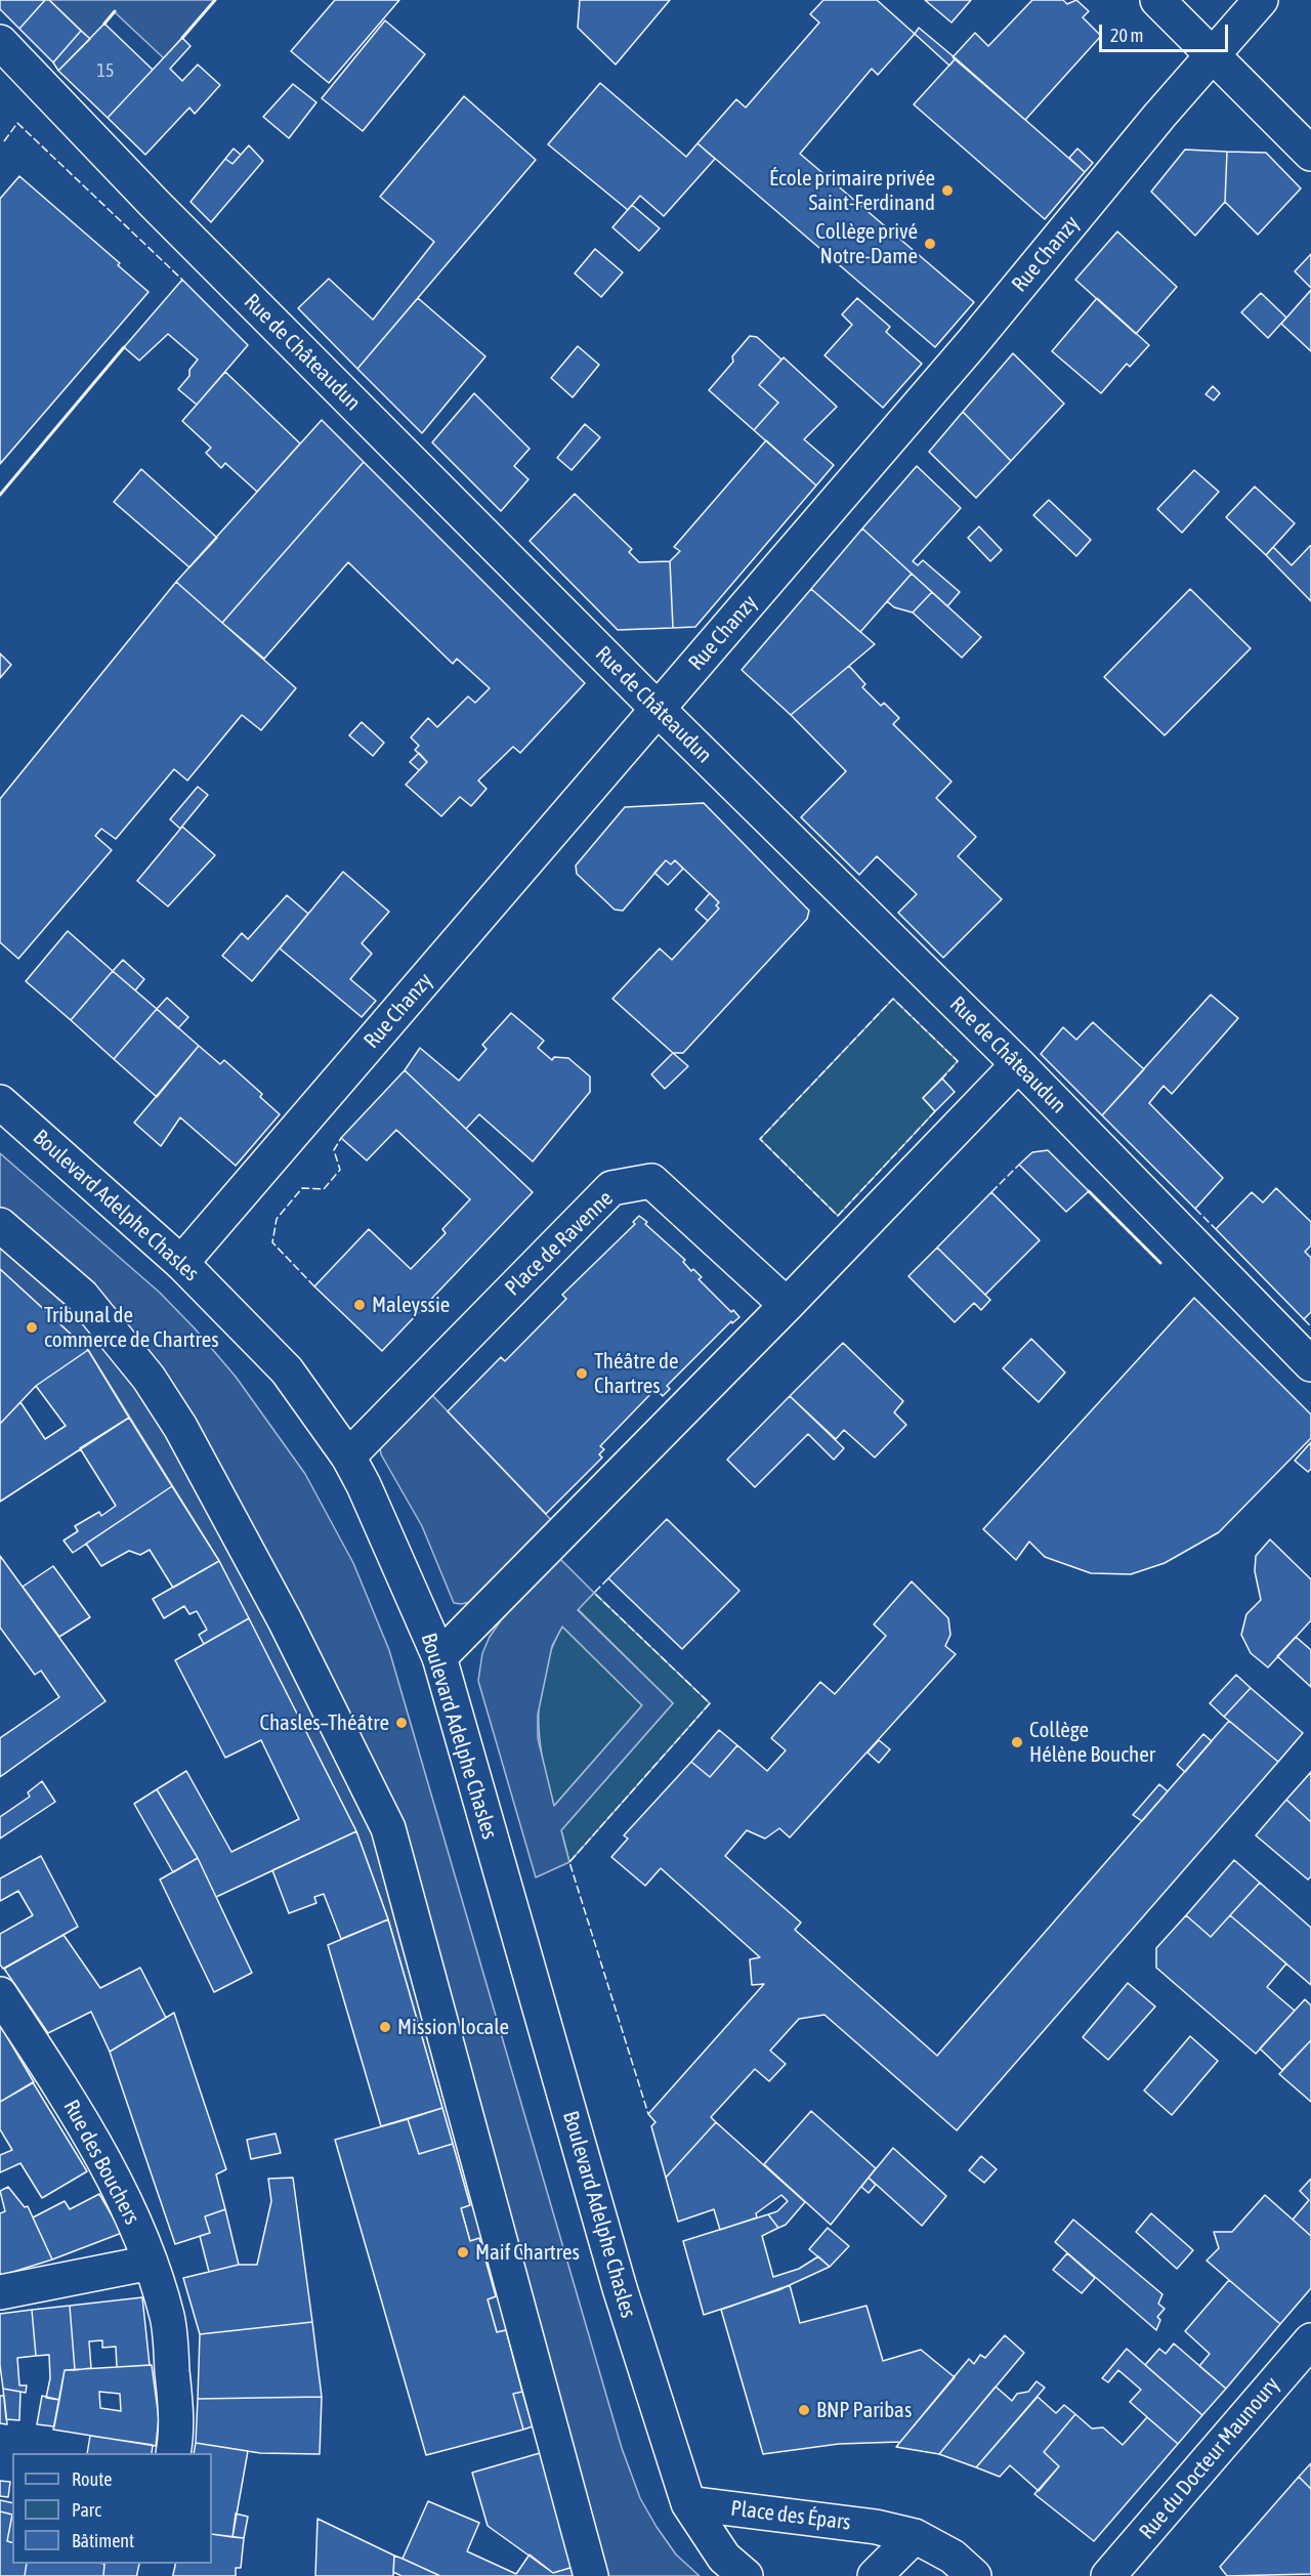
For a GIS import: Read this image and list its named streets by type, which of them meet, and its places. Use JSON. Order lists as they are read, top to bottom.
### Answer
{
  "streets": {
    "street": [
      "Rue Chanzy",
      "Rue de Châteaudun",
      "Boulevard Adelphe Chasles",
      "Place de Ravenne",
      "Rue des Bouchers",
      "Rue du Docteur Maunoury",
      "Place des Épars"
    ]
  },
  "crossings": [
    ["Rue Chanzy", "Rue de Châteaudun"],
    ["Rue Chanzy", "Boulevard Adelphe Chasles"],
    ["Boulevard Adelphe Chasles", "Place de Ravenne"],
    ["Boulevard Adelphe Chasles", "Place des Épars"]
  ],
  "places": [
    "École primaire privée Saint-Ferdinand",
    "Collège privé Notre-Dame",
    "Maleyssie",
    "Tribunal de commerce de Chartres",
    "Théâtre de Chartres",
    "Chasles–Théâtre",
    "Collège Hélène Boucher",
    "Mission locale",
    "Maif Chartres",
    "BNP Paribas"
  ],
  "house_numbers": ["15"],
  "legend": ["Route", "Parc", "Bâtiment"],
  "scale_bar": "20 m"
}
